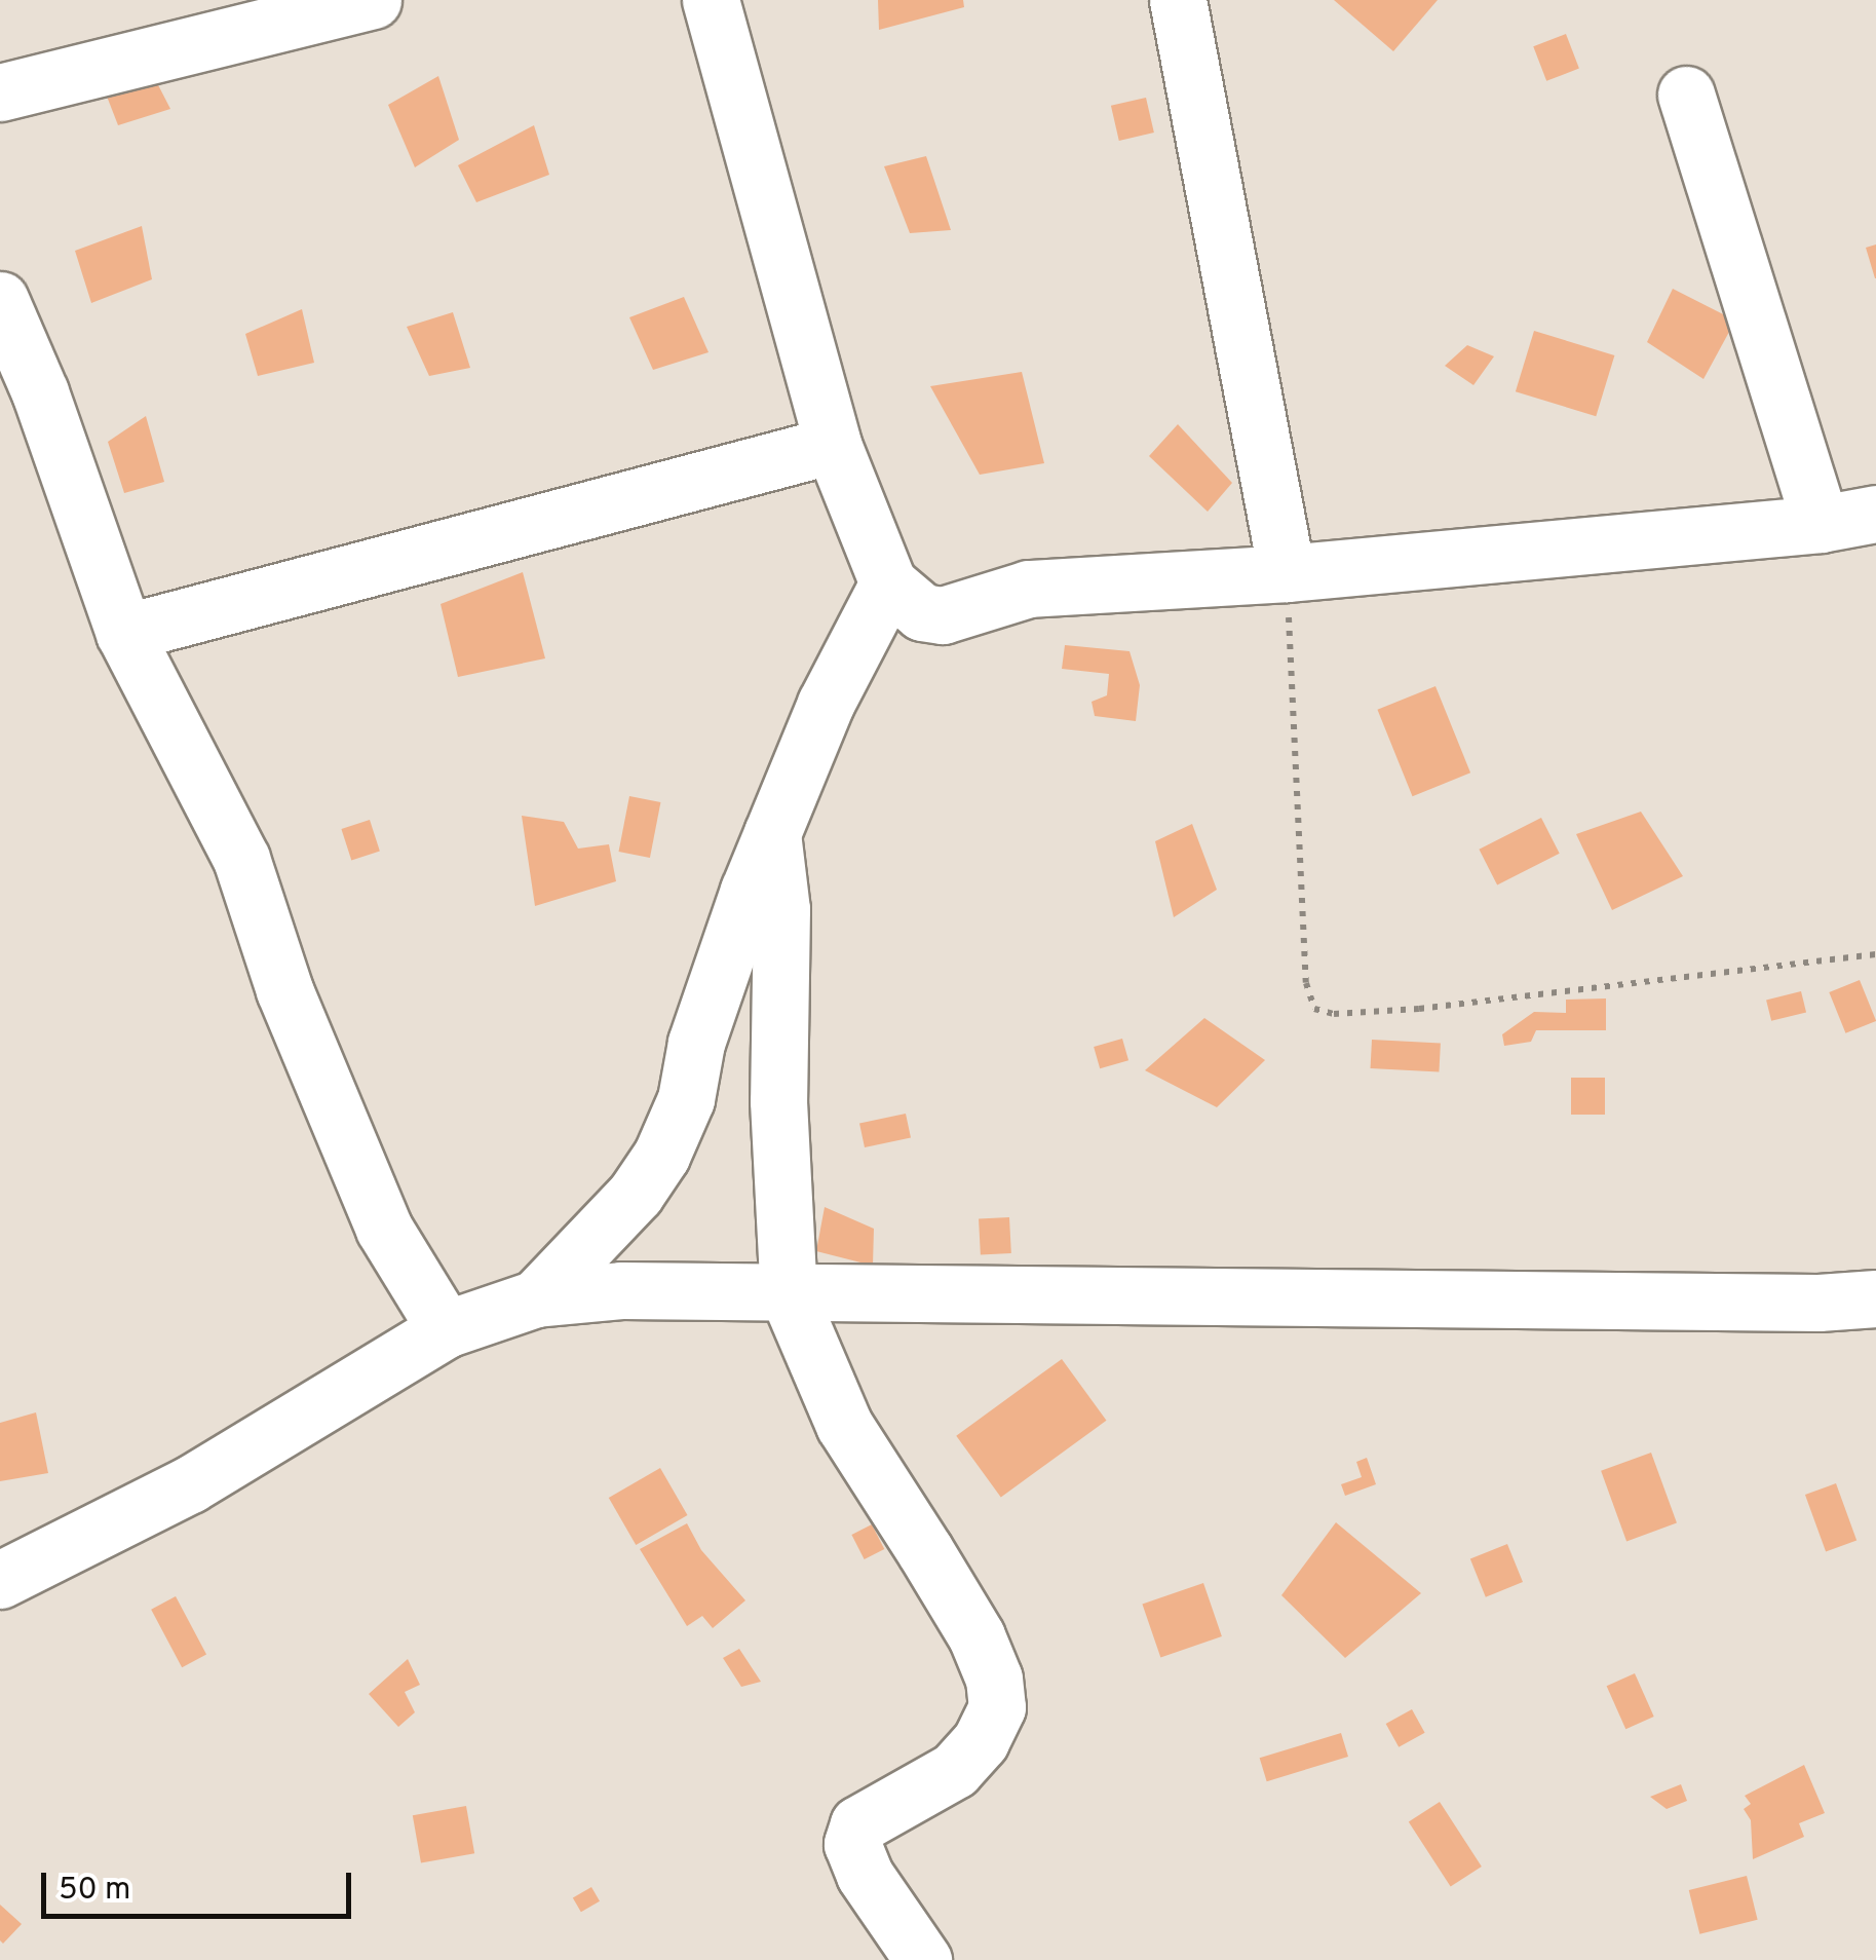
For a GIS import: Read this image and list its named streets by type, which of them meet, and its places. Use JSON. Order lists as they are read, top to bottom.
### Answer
{
  "scale_bar": "50 m"
}
